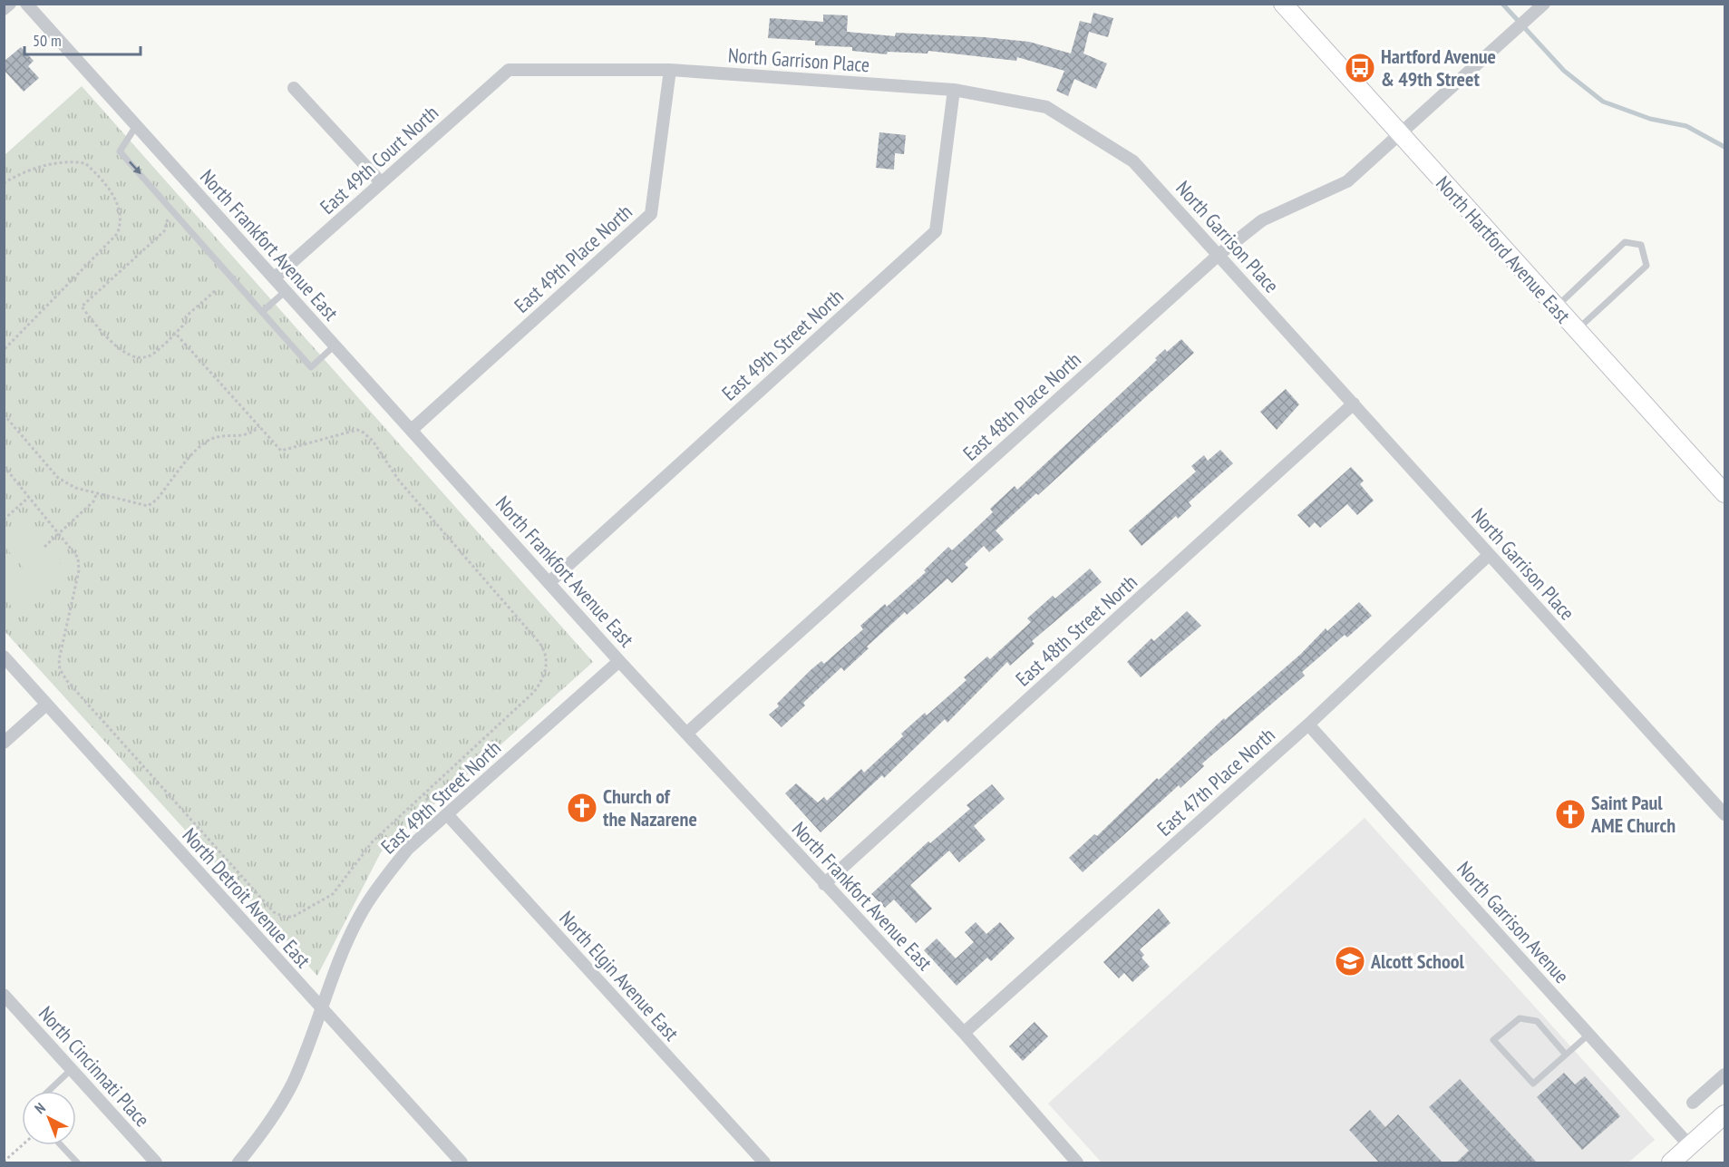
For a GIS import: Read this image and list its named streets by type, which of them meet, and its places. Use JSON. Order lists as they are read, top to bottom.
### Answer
{
  "streets": {
    "street": [
      "North Garrison Place",
      "East 49th Court North",
      "North Frankfort Avenue East",
      "North Hartford Avenue East",
      "East 49th Place North",
      "East 49th Street North",
      "East 48th Place North",
      "East 48th Street North",
      "East 47th Place North",
      "North Detroit Avenue East",
      "North Garrison Avenue",
      "North Elgin Avenue East",
      "North Cincinnati Place"
    ]
  },
  "crossings": [
    ["North Garrison Place", "East 49th Court North"],
    ["North Garrison Place", "East 49th Place North"],
    ["North Garrison Place", "East 49th Street North"],
    ["North Garrison Place", "East 48th Place North"],
    ["North Garrison Place", "East 48th Street North"],
    ["North Garrison Place", "East 47th Place North"],
    ["East 49th Court North", "North Frankfort Avenue East"],
    ["North Frankfort Avenue East", "East 49th Place North"],
    ["North Frankfort Avenue East", "East 49th Street North"],
    ["North Frankfort Avenue East", "East 48th Place North"],
    ["North Frankfort Avenue East", "East 48th Street North"],
    ["North Frankfort Avenue East", "East 47th Place North"],
    ["North Hartford Avenue East", "East 48th Place North"],
    ["East 49th Street North", "North Detroit Avenue East"],
    ["East 49th Street North", "North Elgin Avenue East"],
    ["East 47th Place North", "North Garrison Avenue"]
  ],
  "places": {
    "bus stop": ["Hartford Avenue & 49th Street"],
    "church": ["Church of the Nazarene", "Saint Paul AME Church"],
    "school or university": ["Alcott School"]
  },
  "scale_bar": "50 m",
  "north": "top left"
}
